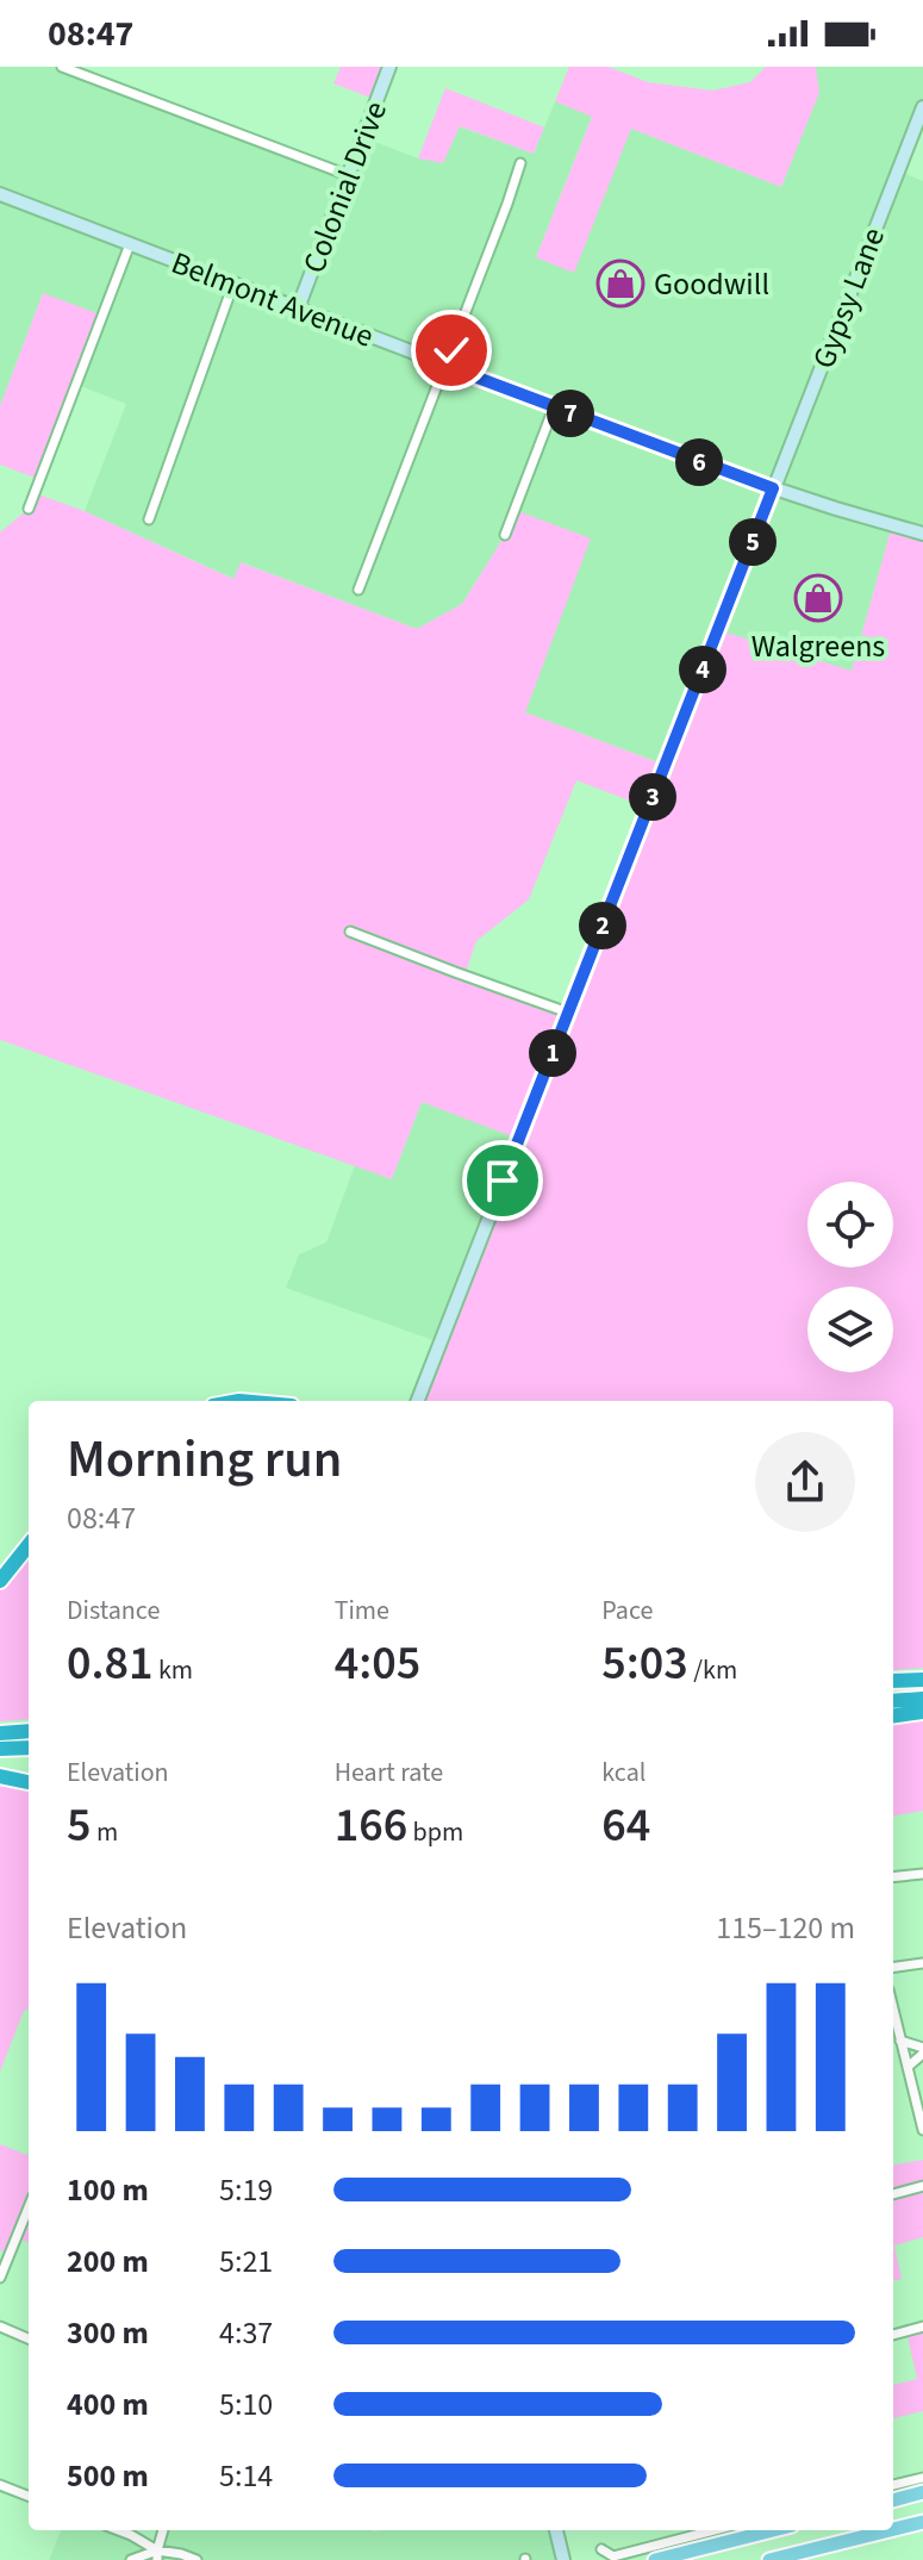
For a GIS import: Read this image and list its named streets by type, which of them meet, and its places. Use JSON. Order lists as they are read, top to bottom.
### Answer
{
  "streets": {
    "main road": ["Colonial Drive", "Gypsy Lane", "Belmont Avenue"]
  },
  "crossings": [
    ["Colonial Drive", "Belmont Avenue"],
    ["Gypsy Lane", "Belmont Avenue"]
  ],
  "places": {
    "shop": ["Goodwill", "Walgreens"]
  },
  "page": {
    "status": "08:47",
    "pins": [
      "7",
      "6",
      "5",
      "4",
      "3",
      "2",
      "1"
    ],
    "heading": ["Morning run", "08:47"],
    "stats": [
      ["Distance", "0.81 km"],
      ["Time", "4:05"],
      ["Pace", "5:03 /km"],
      ["Elevation", "5 m"],
      ["Heart rate", "166 bpm"],
      ["kcal", "64"]
    ],
    "chart": ["Elevation", "115–120 m"],
    "list": [
      {
        "name": "100 m",
        "note": "5:19"
      },
      {
        "name": "200 m",
        "note": "5:21"
      },
      {
        "name": "300 m",
        "note": "4:37"
      },
      {
        "name": "400 m",
        "note": "5:10"
      },
      {
        "name": "500 m",
        "note": "5:14"
      }
    ]
  }
}
